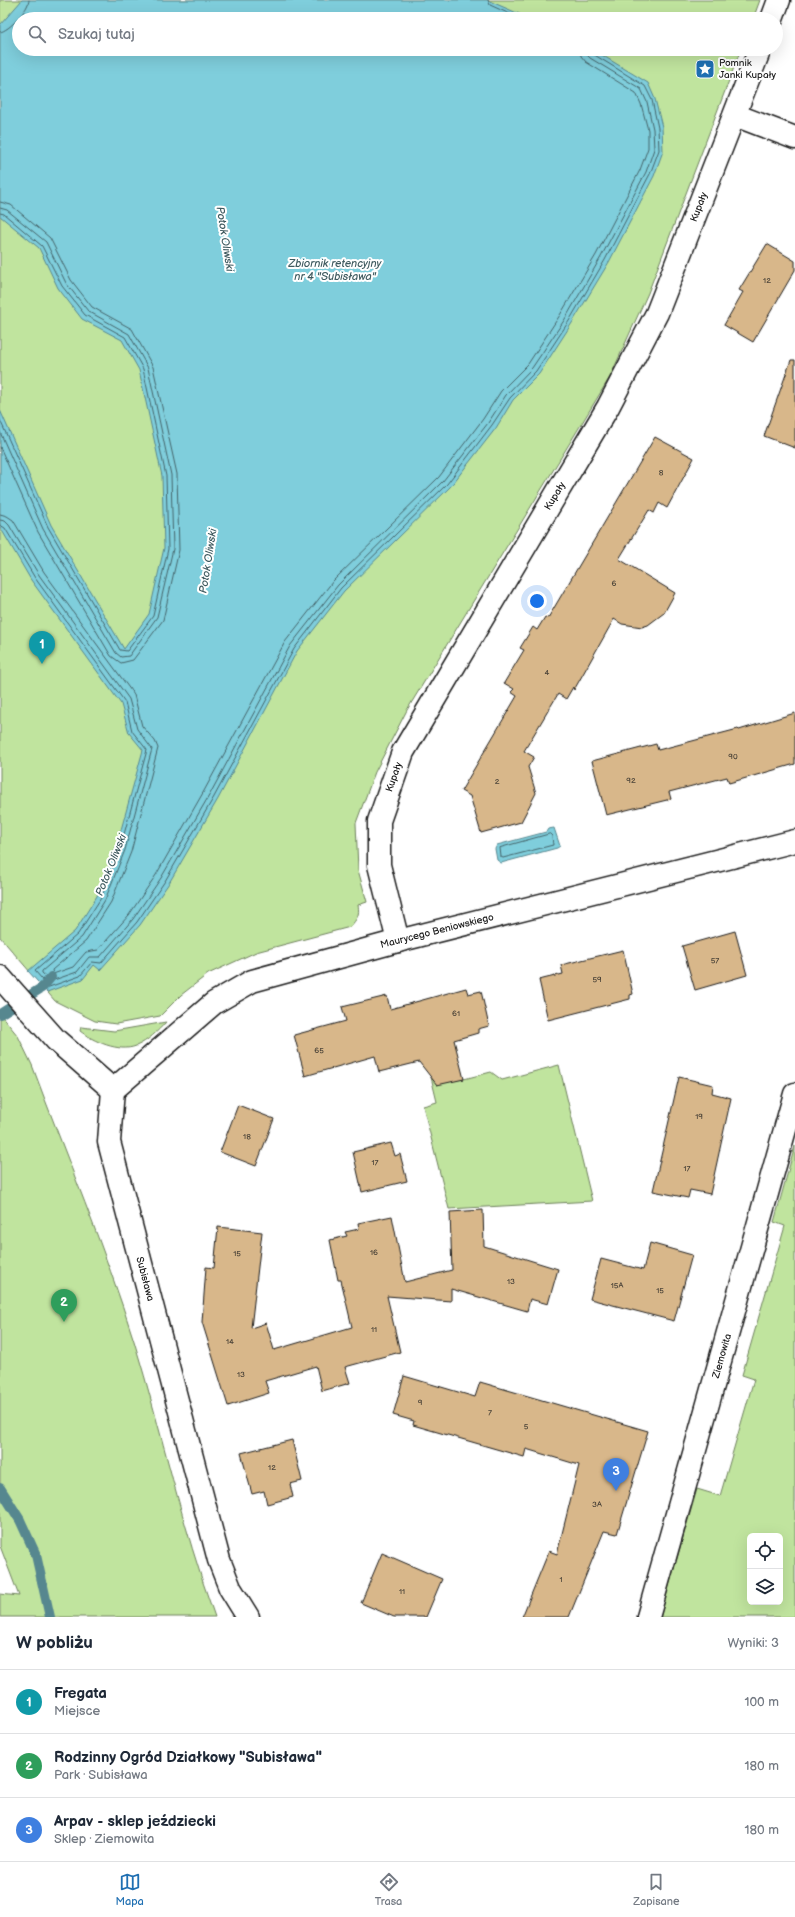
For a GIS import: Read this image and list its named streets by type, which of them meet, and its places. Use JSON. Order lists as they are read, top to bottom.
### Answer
{
  "streets": {
    "street": [
      "Kupały",
      "Maurycego Beniowskiego",
      "Subisława",
      "Ziemowita"
    ]
  },
  "crossings": [
    ["Kupały", "Maurycego Beniowskiego"],
    ["Maurycego Beniowskiego", "Subisława"]
  ],
  "water": ["Potok Oliwski", "Zbiornik retencyjny nr 4 \"Subisława\""],
  "places": {
    "place": ["Pomnik Janki Kupały"]
  },
  "house_numbers": [
    "12",
    "8",
    "6",
    "4",
    "90",
    "92",
    "2",
    "57",
    "59",
    "61",
    "65",
    "19",
    "18",
    "17",
    "17",
    "16",
    "15",
    "13",
    "15A",
    "15",
    "11",
    "14",
    "13",
    "9",
    "7",
    "5",
    "12",
    "3A",
    "1",
    "11"
  ],
  "page": {
    "search": "Szukaj tutaj",
    "pins": ["1", "2", "3"],
    "heading": ["W pobliżu", "Wyniki: 3"],
    "list": [
      {
        "mark": "1",
        "name": "Fregata",
        "note": "Miejsce",
        "value": "100 m"
      },
      {
        "mark": "2",
        "name": "Rodzinny Ogród Działkowy \"Subisława\"",
        "note": "Park · Subisława",
        "value": "180 m"
      },
      {
        "mark": "3",
        "name": "Arpav - sklep jeździecki",
        "note": "Sklep · Ziemowita",
        "value": "180 m"
      }
    ],
    "nav": ["Mapa", "Trasa", "Zapisane"]
  }
}
